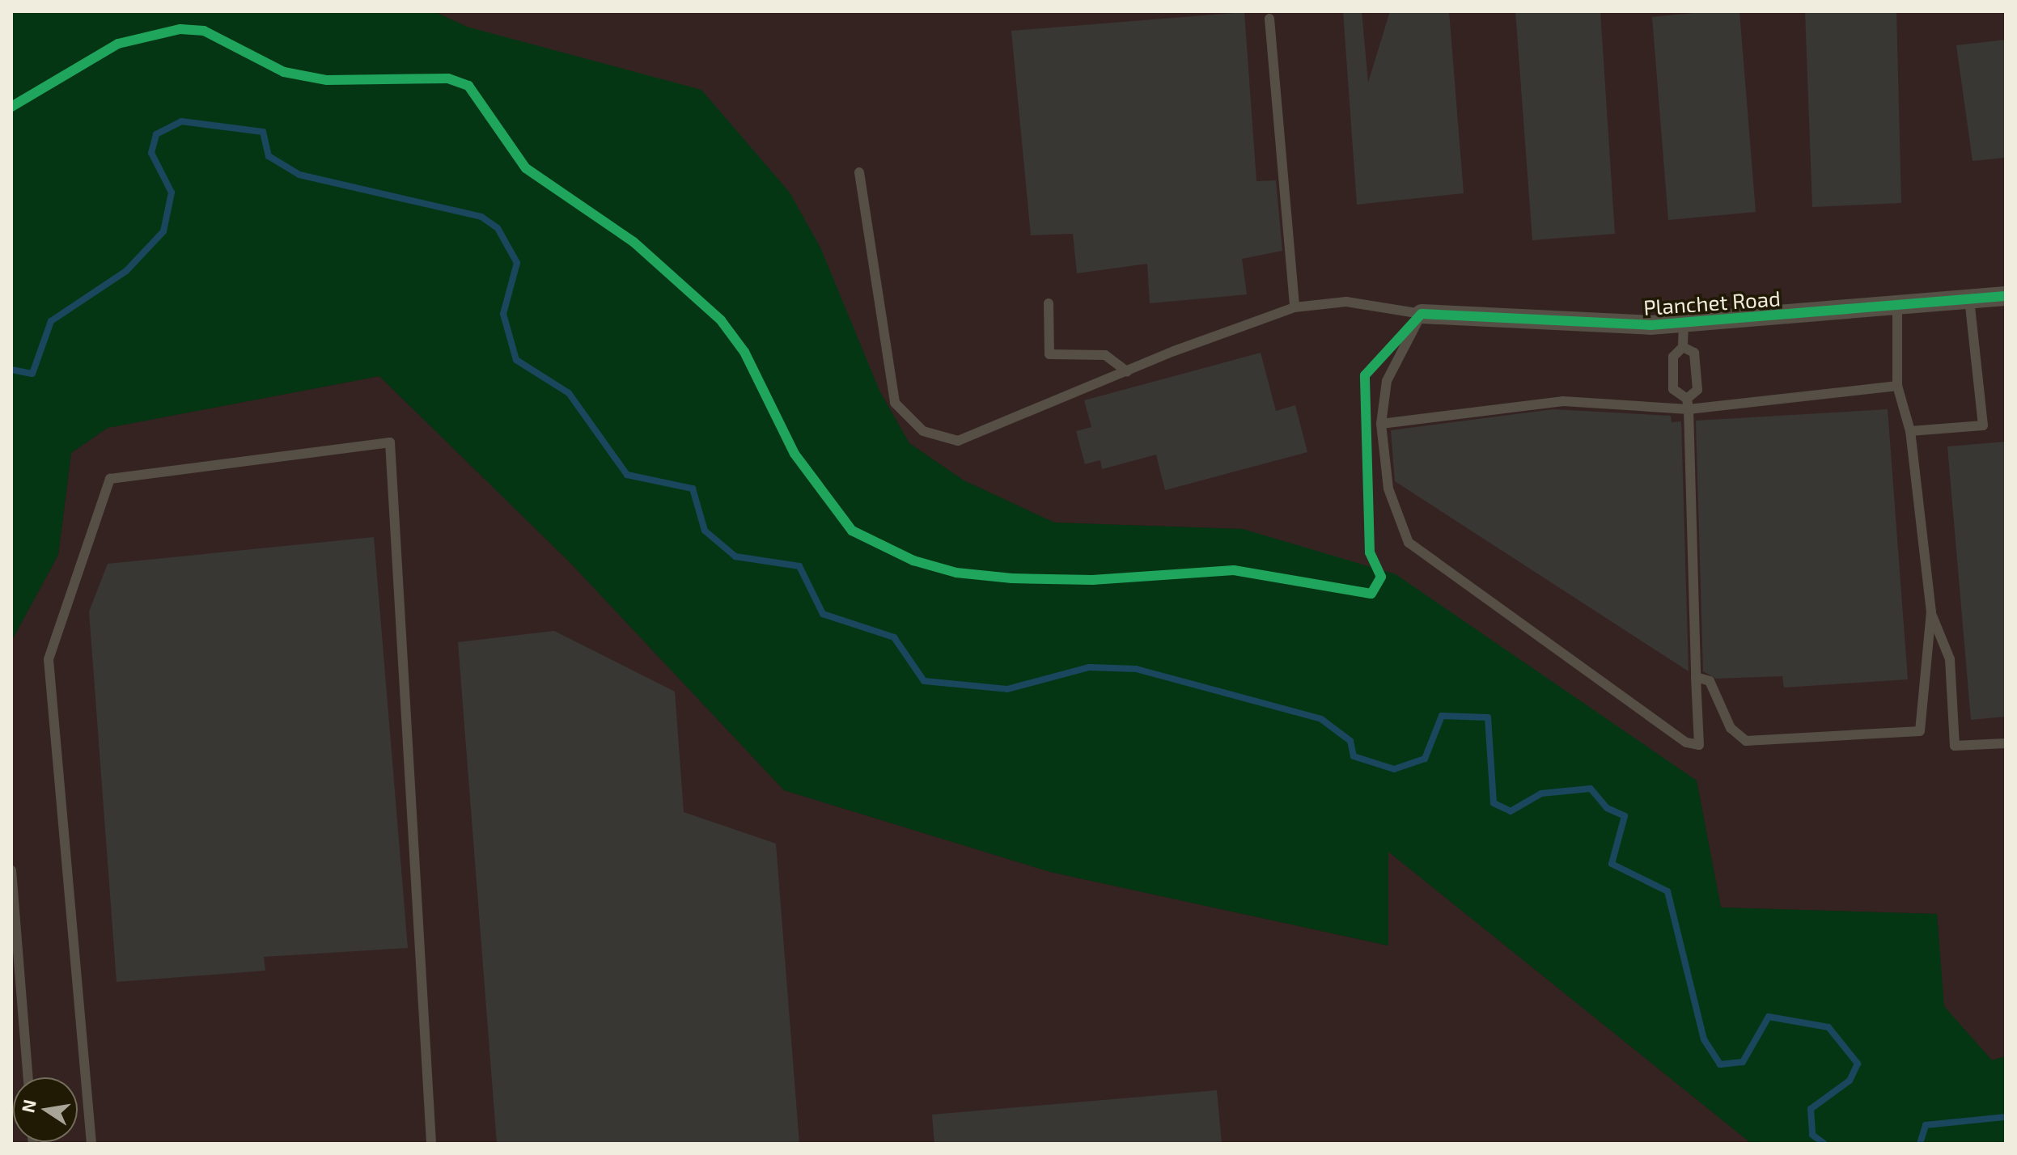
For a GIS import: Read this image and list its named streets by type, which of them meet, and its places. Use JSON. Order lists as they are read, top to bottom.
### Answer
{
  "streets": {
    "street": ["Planchet Road"]
  },
  "north": "left"
}
